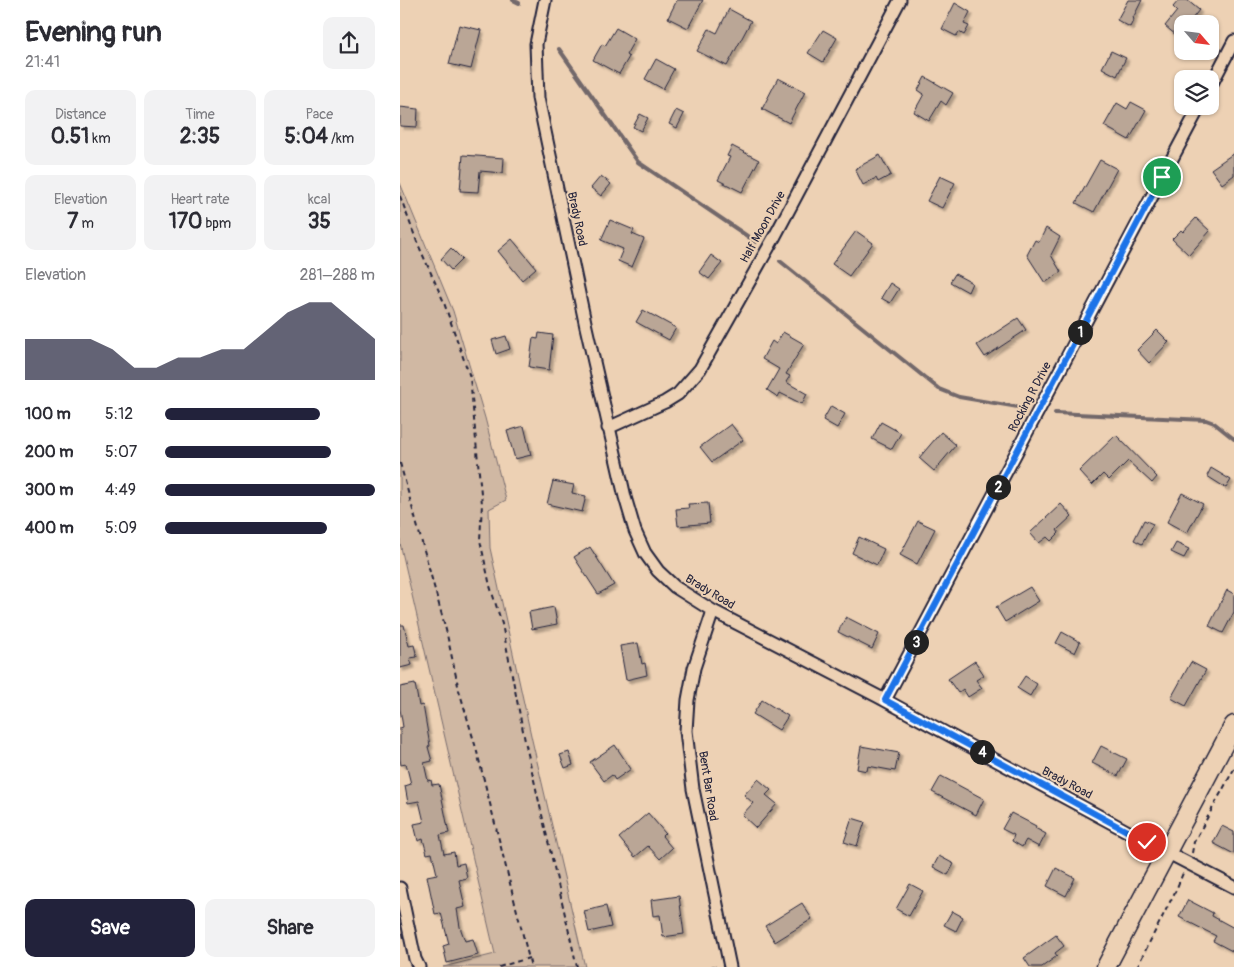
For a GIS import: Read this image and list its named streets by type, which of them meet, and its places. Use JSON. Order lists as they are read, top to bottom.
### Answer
{
  "streets": {
    "street": [
      "Brady Road",
      "Half Moon Drive",
      "Rocking R Drive",
      "Bent Bar Road"
    ]
  },
  "crossings": [
    ["Brady Road", "Half Moon Drive"],
    ["Brady Road", "Rocking R Drive"],
    ["Brady Road", "Bent Bar Road"]
  ],
  "north": "bottom right",
  "page": {
    "heading": ["Evening run", "21:41"],
    "stats": [
      ["Distance", "0.51 km"],
      ["Time", "2:35"],
      ["Pace", "5:04 /km"],
      ["Elevation", "7 m"],
      ["Heart rate", "170 bpm"],
      ["kcal", "35"]
    ],
    "chart": ["Elevation", "281–288 m"],
    "pins": [
      "1",
      "2",
      "3",
      "4"
    ],
    "list": [
      {
        "name": "100 m",
        "note": "5:12"
      },
      {
        "name": "200 m",
        "note": "5:07"
      },
      {
        "name": "300 m",
        "note": "4:49"
      },
      {
        "name": "400 m",
        "note": "5:09"
      }
    ],
    "buttons": ["Save", "Share"]
  }
}
